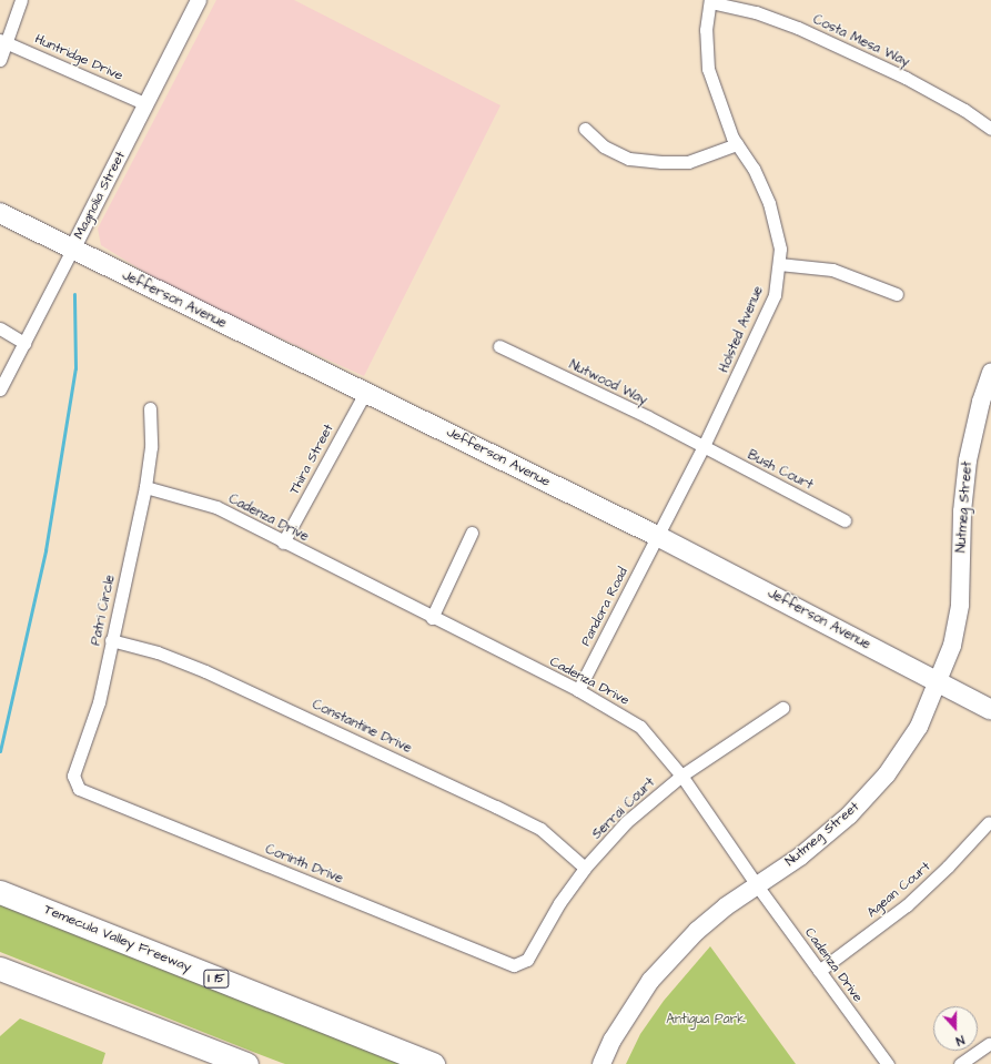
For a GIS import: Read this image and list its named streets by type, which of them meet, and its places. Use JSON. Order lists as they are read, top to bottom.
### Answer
{
  "streets": {
    "highway": ["Temecula Valley Freeway", "I 15"],
    "main road": ["Jefferson Avenue", "Nutmeg Street"],
    "street": [
      "Costa Mesa Way",
      "Huntridge Drive",
      "Magnolia Street",
      "Holsted Avenue",
      "Nutwood Way",
      "Thira Street",
      "Bush Court",
      "Cadenza Drive",
      "Pandora Road",
      "Patri Circle",
      "Constantine Drive",
      "Serrai Court",
      "Corinth Drive",
      "Agean Court"
    ]
  },
  "crossings": [
    ["Costa Mesa Way", "Holsted Avenue"],
    ["Huntridge Drive", "Magnolia Street"],
    ["Magnolia Street", "Jefferson Avenue"],
    ["Jefferson Avenue", "Holsted Avenue"],
    ["Jefferson Avenue", "Thira Street"],
    ["Jefferson Avenue", "Nutmeg Street"],
    ["Jefferson Avenue", "Pandora Road"],
    ["Holsted Avenue", "Nutwood Way"],
    ["Holsted Avenue", "Bush Court"],
    ["Holsted Avenue", "Pandora Road"],
    ["Nutwood Way", "Bush Court"],
    ["Thira Street", "Cadenza Drive"],
    ["Nutmeg Street", "Cadenza Drive"],
    ["Cadenza Drive", "Pandora Road"],
    ["Cadenza Drive", "Patri Circle"],
    ["Cadenza Drive", "Serrai Court"],
    ["Cadenza Drive", "Agean Court"],
    ["Patri Circle", "Constantine Drive"],
    ["Patri Circle", "Corinth Drive"],
    ["Constantine Drive", "Serrai Court"],
    ["Serrai Court", "Corinth Drive"]
  ],
  "parks": ["Antigua Park"],
  "north": "bottom"
}
